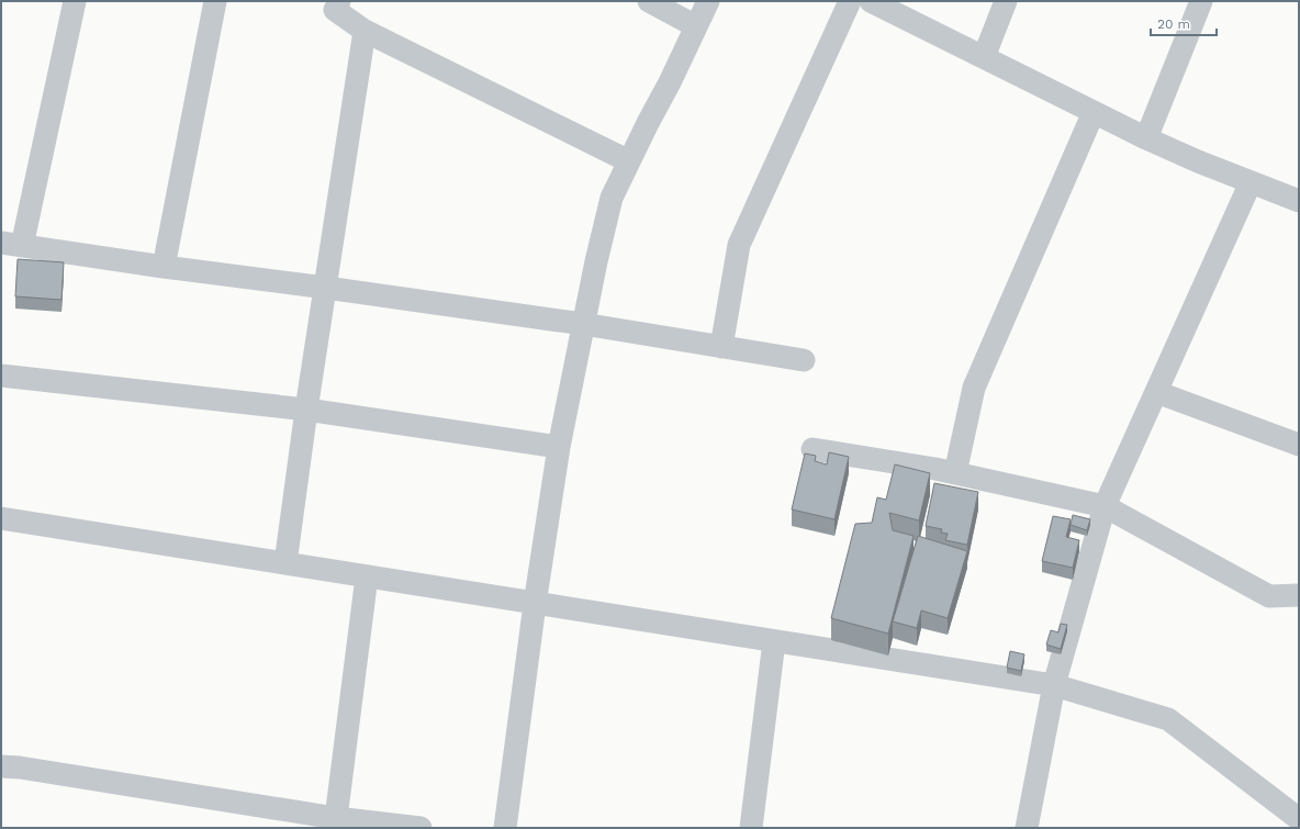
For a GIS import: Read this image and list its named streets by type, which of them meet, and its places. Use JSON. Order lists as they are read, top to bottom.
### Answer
{
  "scale_bar": "20 m"
}
